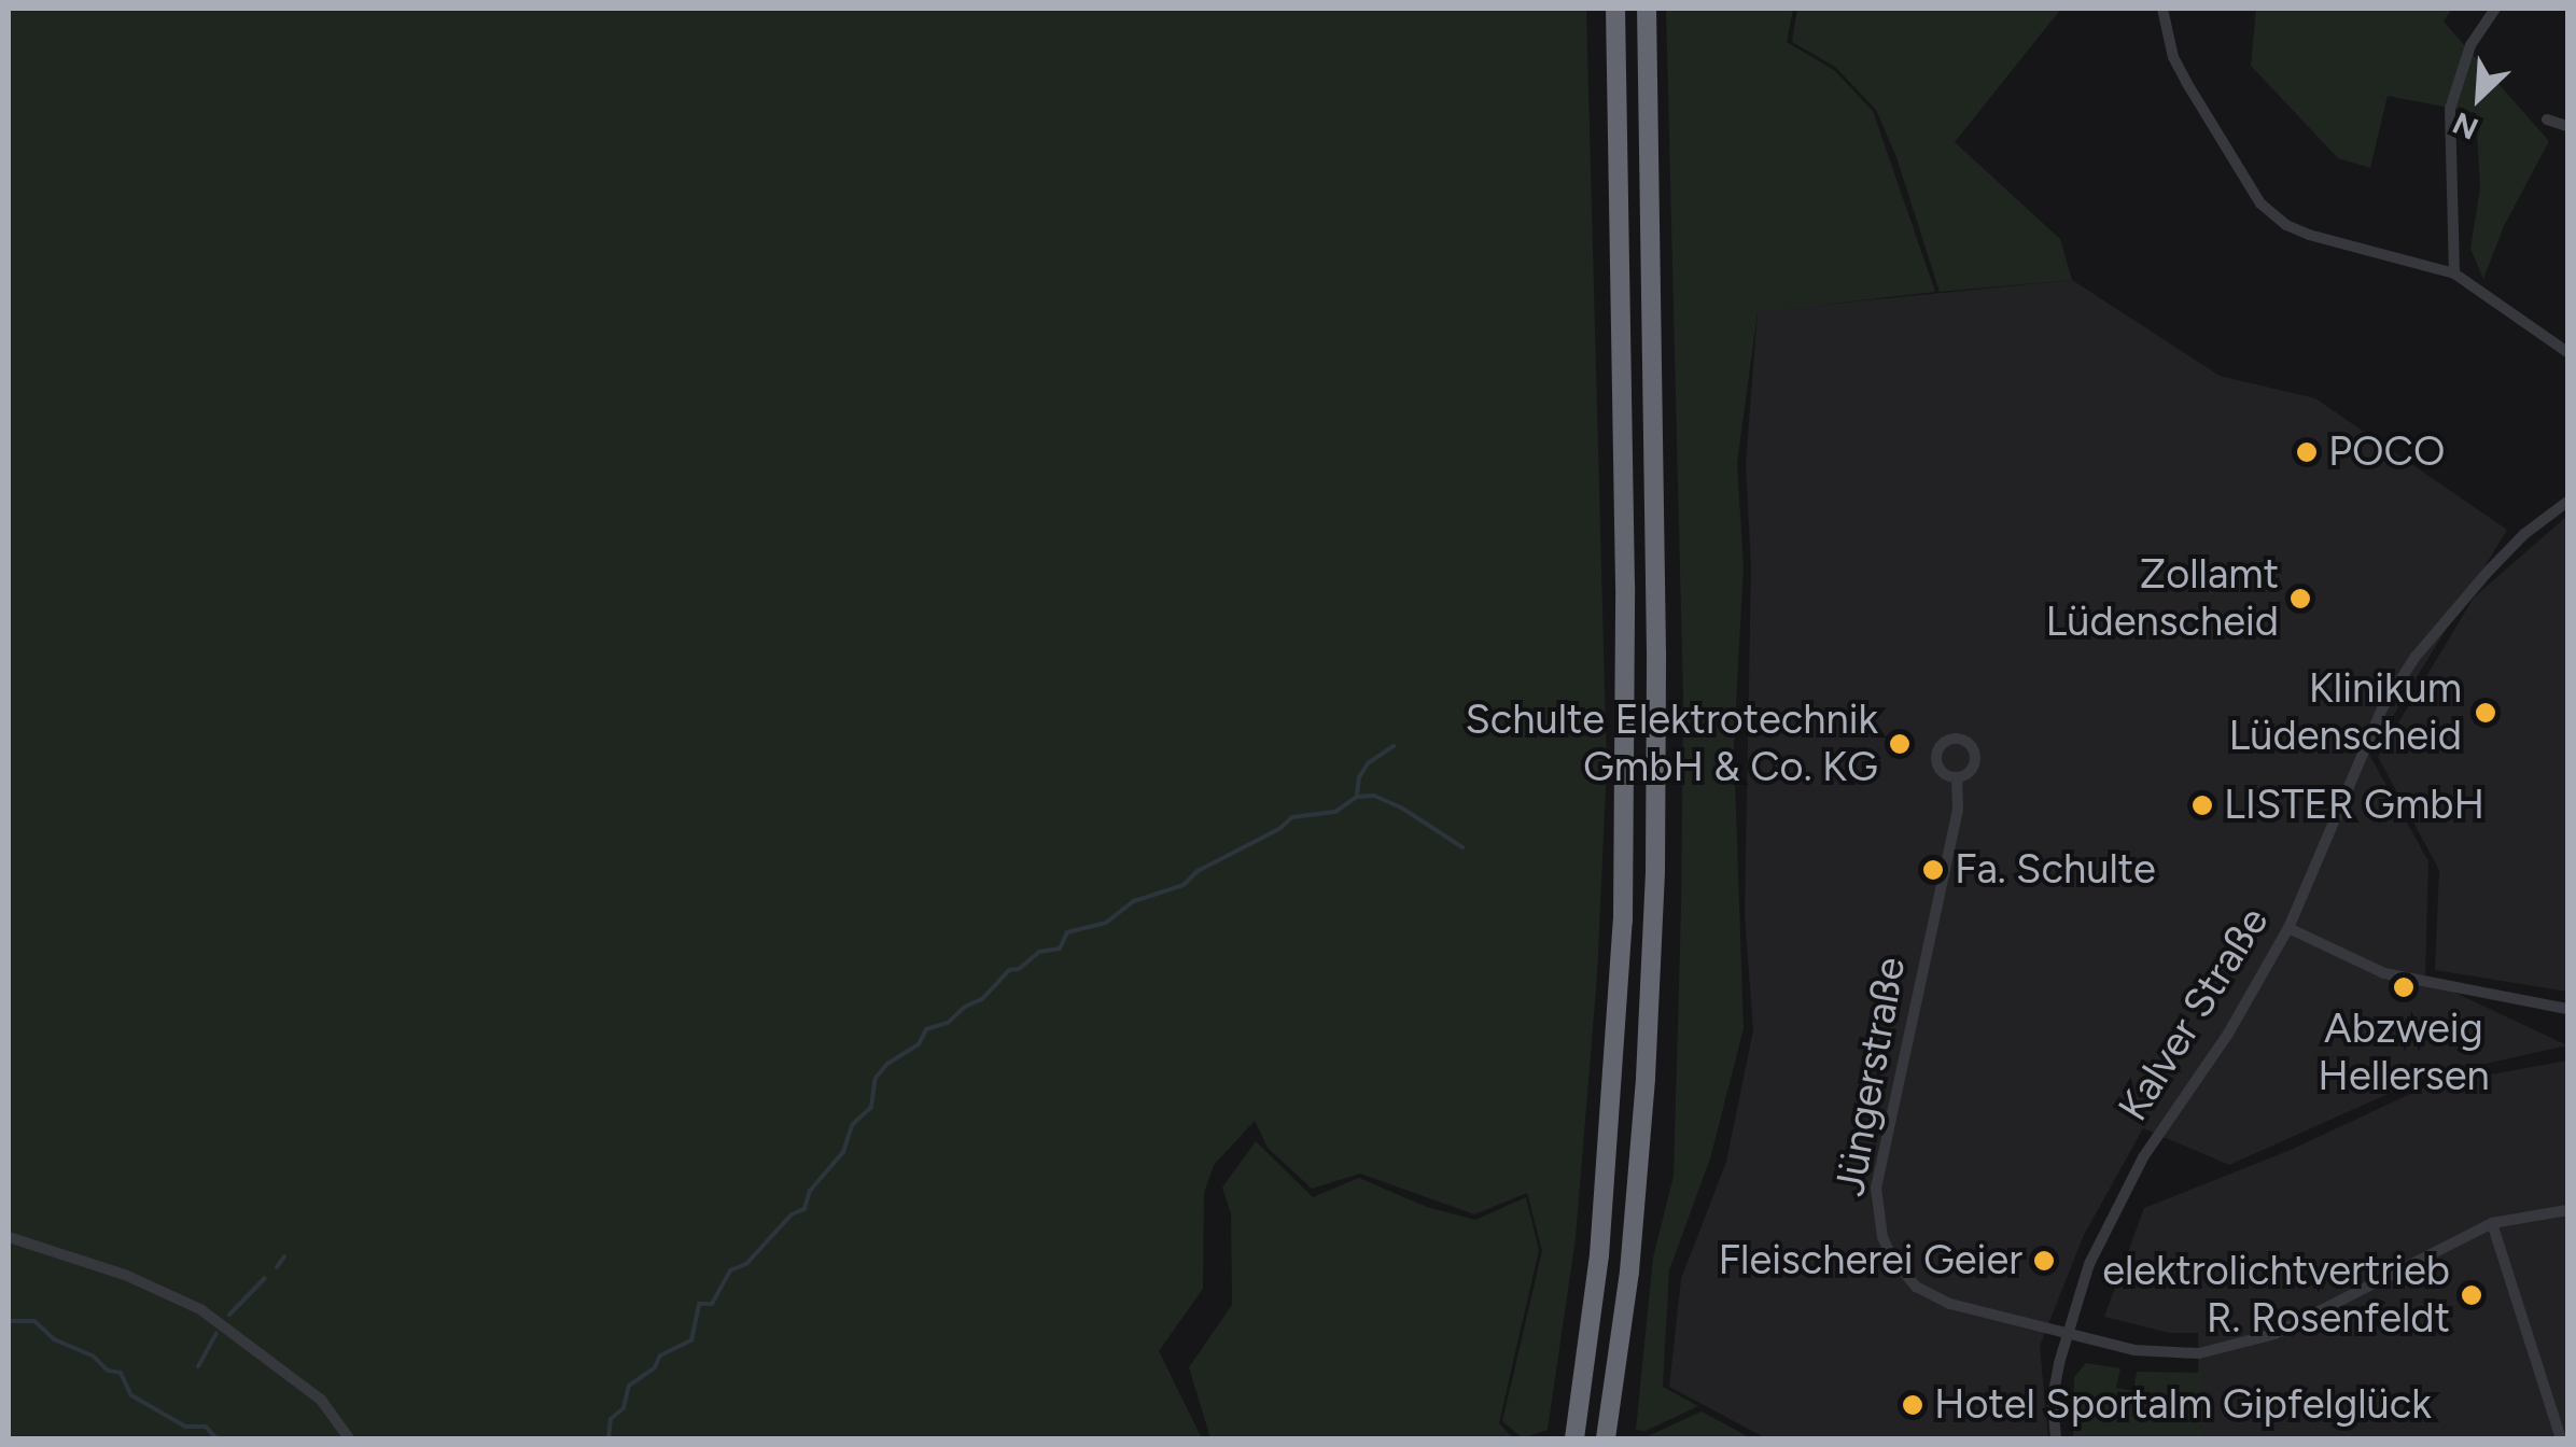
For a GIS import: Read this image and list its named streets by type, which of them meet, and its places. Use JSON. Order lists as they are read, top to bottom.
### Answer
{
  "streets": {
    "street": ["Kalver Straße", "Jüngerstraße"]
  },
  "crossings": [
    ["Kalver Straße", "Jüngerstraße"]
  ],
  "places": [
    "POCO",
    "Zollamt Lüdenscheid",
    "Klinikum Lüdenscheid",
    "Schulte Elektrotechnik GmbH & Co. KG",
    "LISTER GmbH",
    "Fa. Schulte",
    "Abzweig Hellersen",
    "Fleischerei Geier",
    "elektrolichtvertrieb R. Rosenfeldt",
    "Hotel Sportalm Gipfelglück"
  ],
  "north": "bottom left"
}
